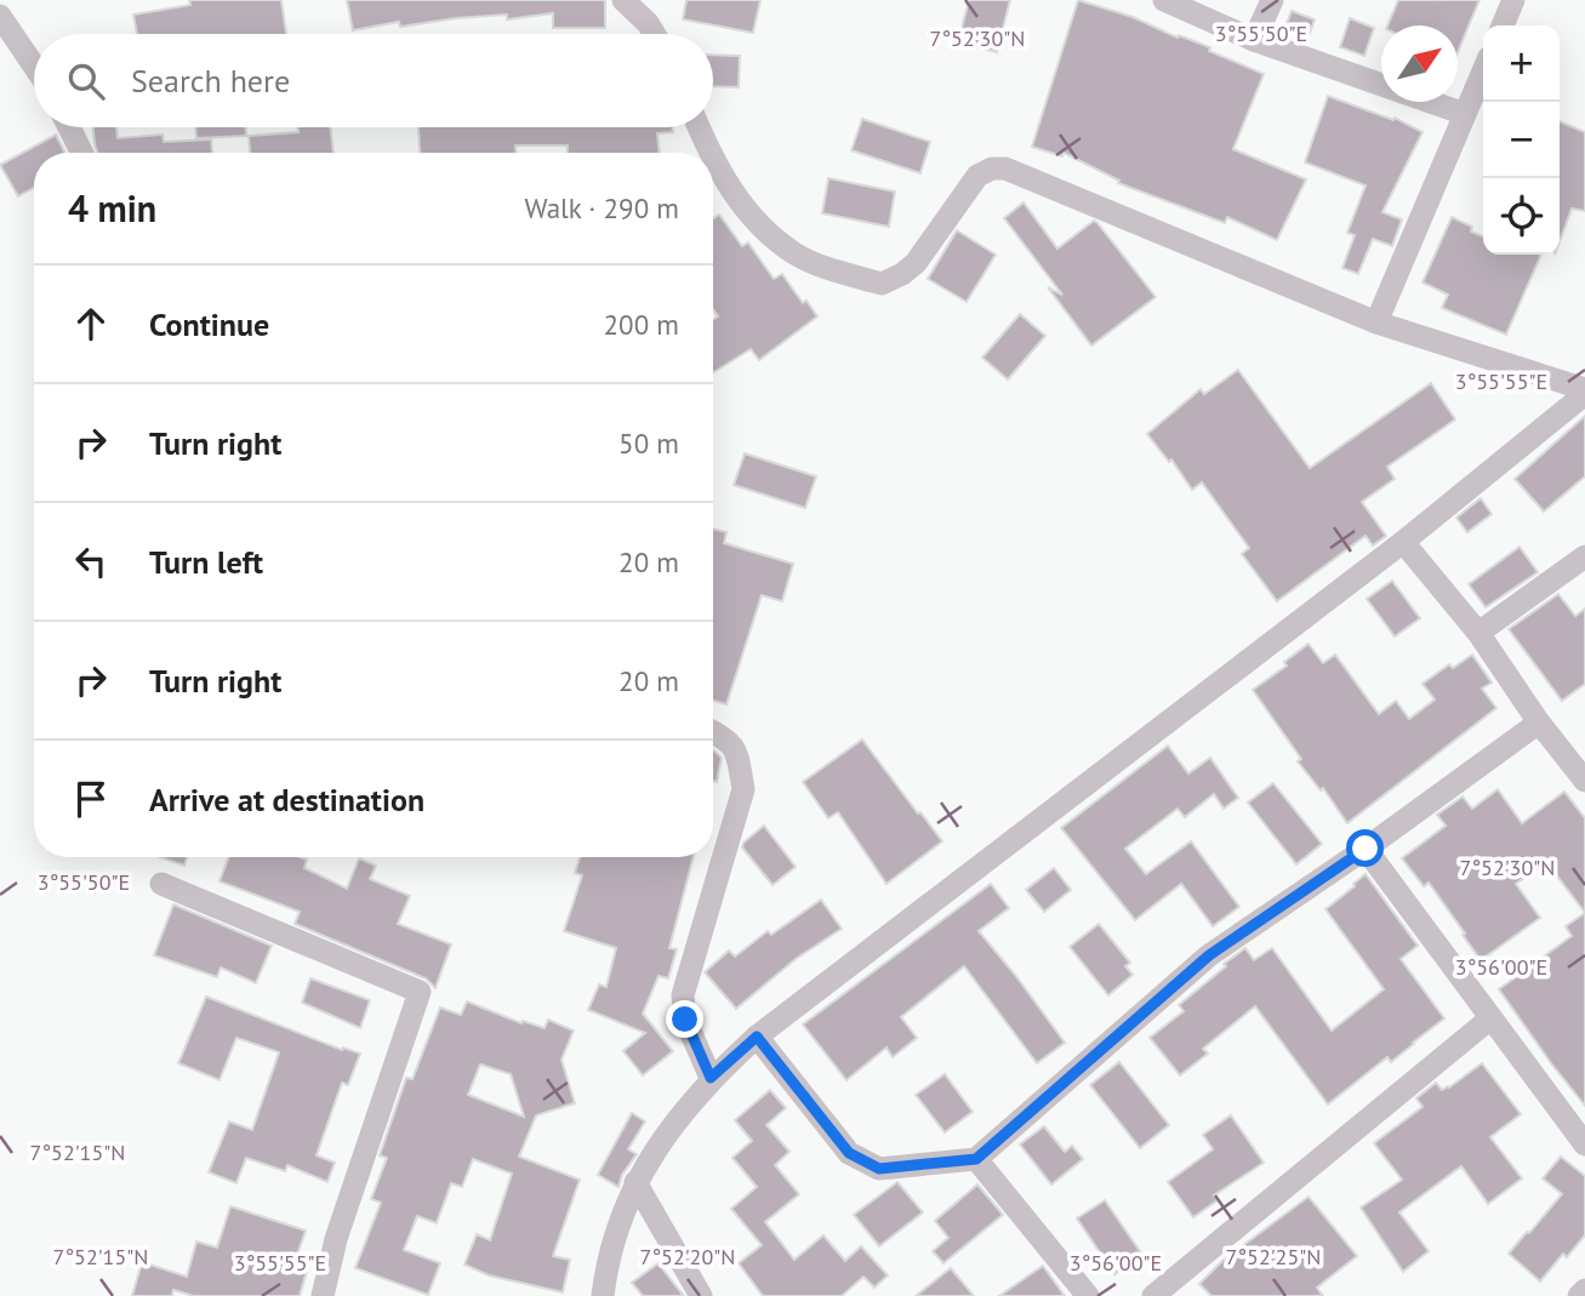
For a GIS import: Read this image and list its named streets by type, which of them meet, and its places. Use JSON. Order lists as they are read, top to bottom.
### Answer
{
  "north": "top right",
  "page": {
    "map_buttons": ["+", "−"],
    "search": "Search here",
    "heading": ["4 min", "Walk · 290 m"],
    "list": [
      ["Continue", "200 m"],
      ["Turn right", "50 m"],
      ["Turn left", "20 m"],
      ["Turn right", "20 m"],
      "Arrive at destination"
    ]
  },
  "coordinates": [
    "3°55'50\"E",
    "7°52'30\"N",
    "3°55'55\"E",
    "3°56'00\"E",
    "7°52'15\"N",
    "7°52'20\"N",
    "7°52'25\"N"
  ]
}
